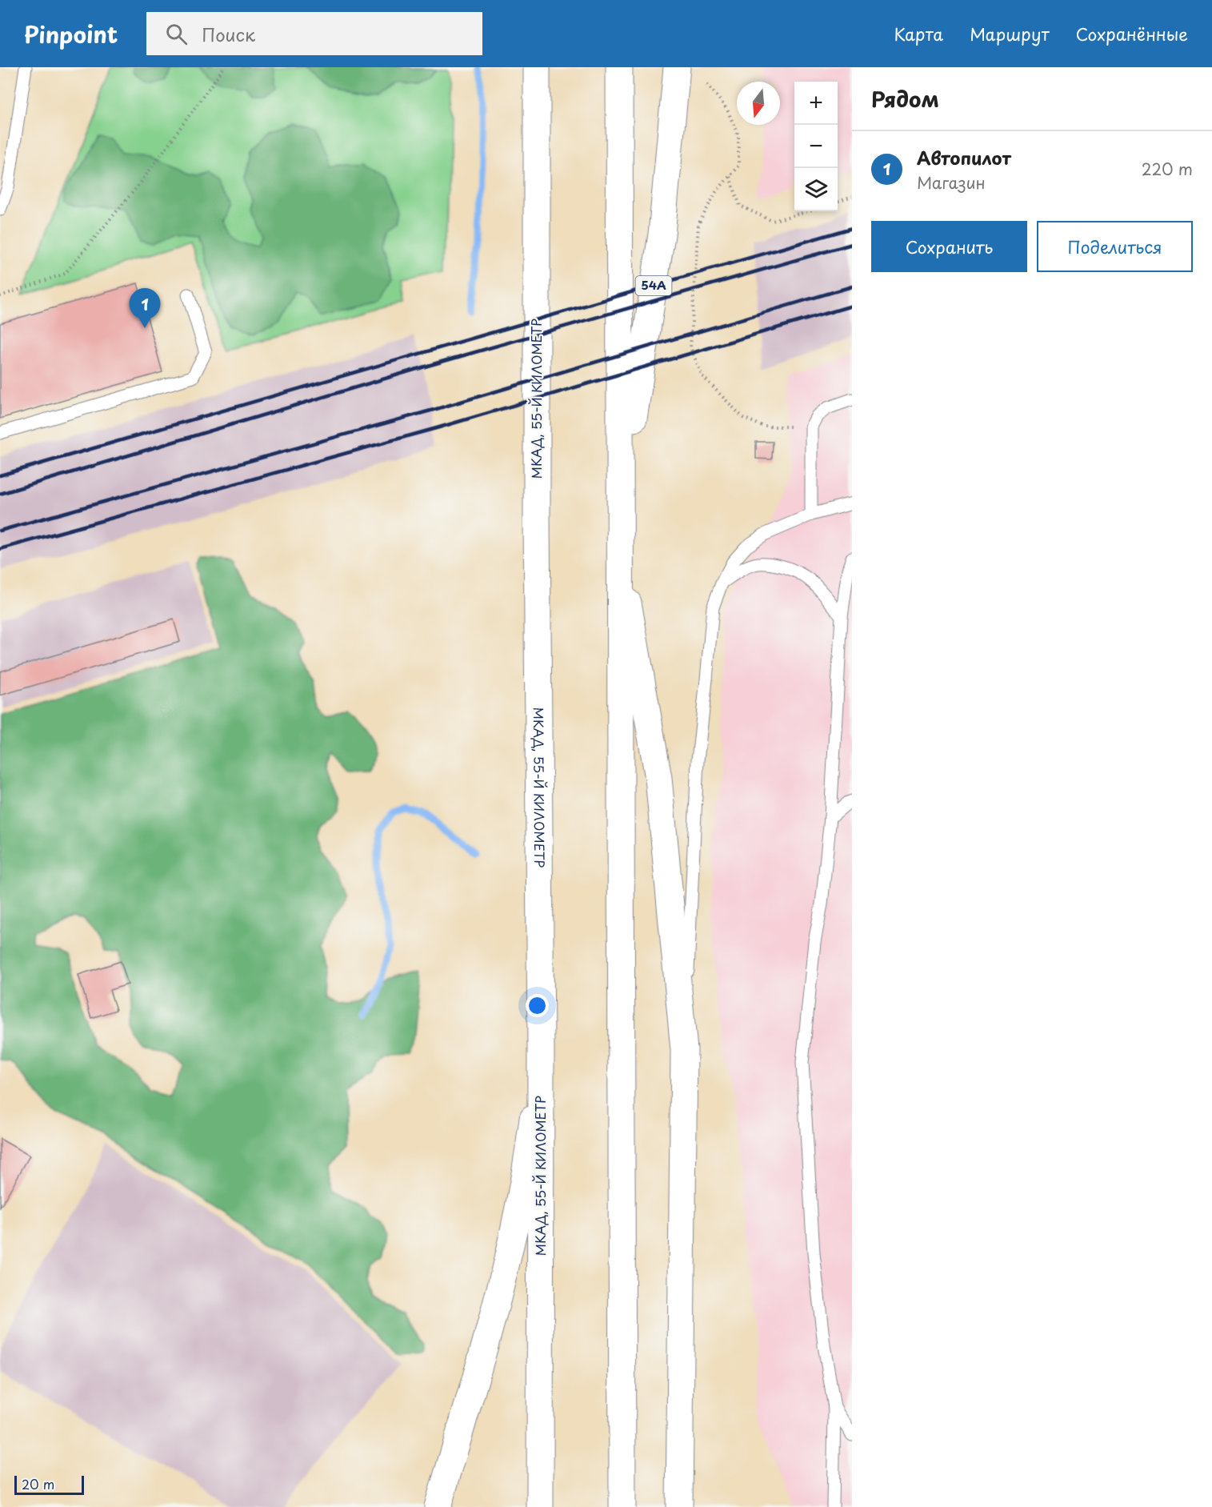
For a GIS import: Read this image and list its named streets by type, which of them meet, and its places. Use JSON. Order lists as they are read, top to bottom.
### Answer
{
  "streets": {
    "main road": ["54А", "МКАД, 55-Й КИЛОМЕТР"]
  },
  "scale_bar": "20 m",
  "north": "bottom",
  "page": {
    "header": "Pinpoint",
    "search": "Поиск",
    "nav": ["Карта", "Маршрут", "Сохранённые"],
    "heading": "Рядом",
    "map_buttons": ["+", "−"],
    "list": [
      {
        "mark": "1",
        "name": "Автопилот",
        "note": "Магазин",
        "value": "220 m"
      }
    ],
    "buttons": ["Сохранить", "Поделиться"],
    "pins": "1",
    "scale": "20 m"
  }
}
